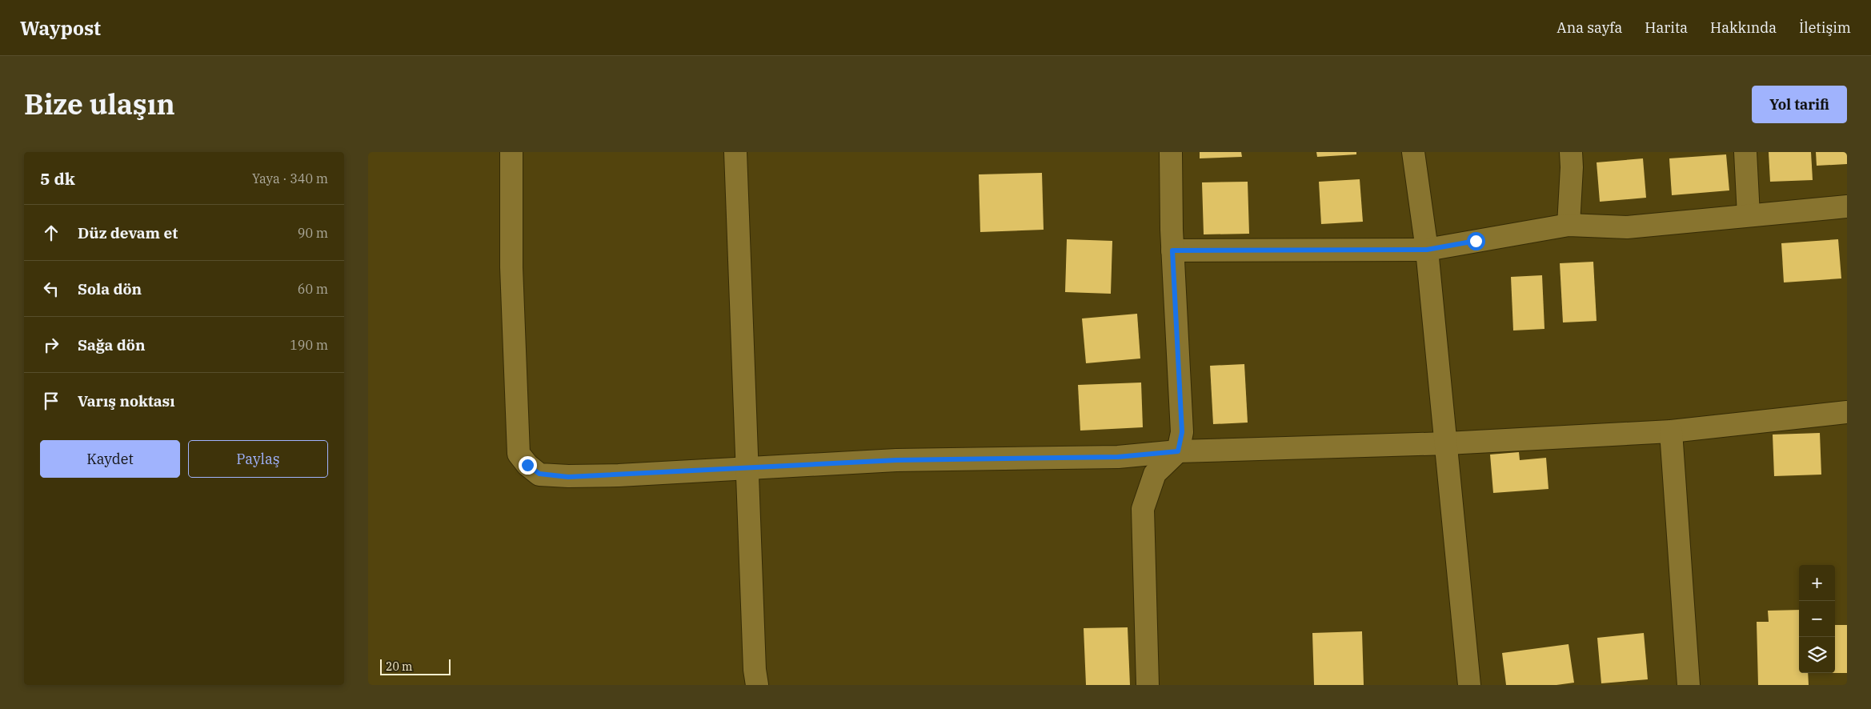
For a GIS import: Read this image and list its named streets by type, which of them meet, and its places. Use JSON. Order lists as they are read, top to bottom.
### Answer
{
  "scale_bar": "20 m",
  "page": {
    "header": "Waypost",
    "nav": [
      "Ana sayfa",
      "Harita",
      "Hakkında",
      "İletişim"
    ],
    "title": "Bize ulaşın",
    "buttons": [
      "Yol tarifi",
      ["Kaydet", "Paylaş"]
    ],
    "heading": ["5 dk", "Yaya · 340 m"],
    "list": [
      ["Düz devam et", "90 m"],
      ["Sola dön", "60 m"],
      ["Sağa dön", "190 m"],
      "Varış noktası"
    ],
    "map_buttons": ["+", "−"],
    "scale": "20 m"
  }
}
